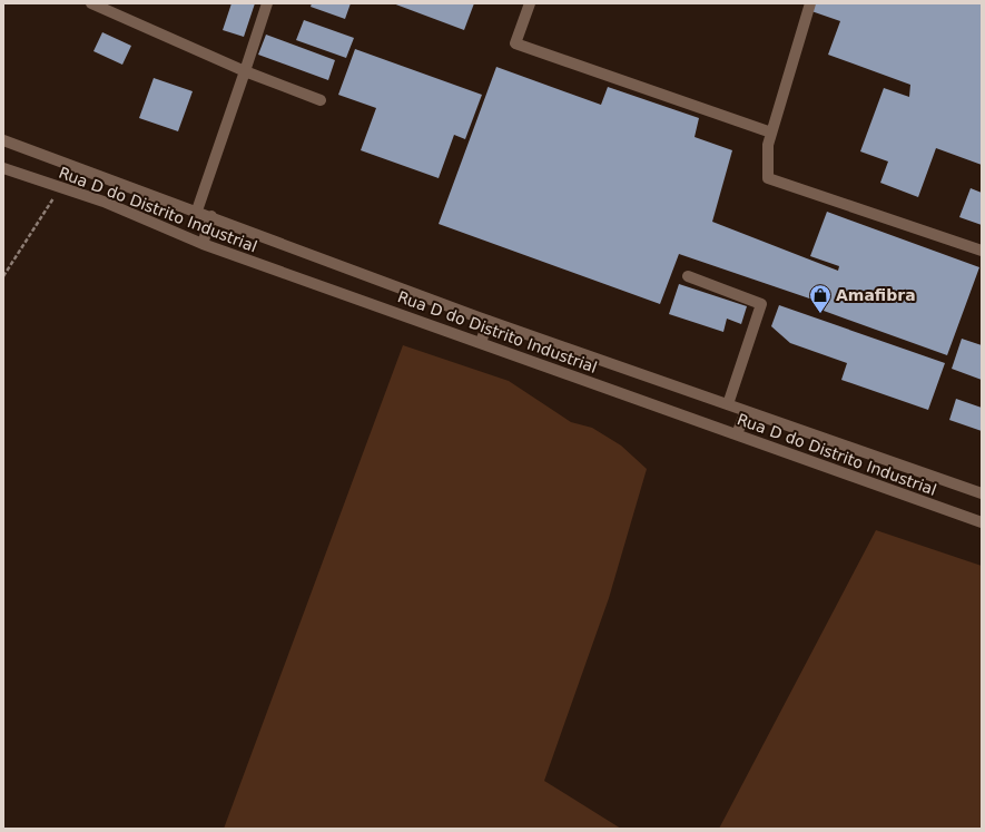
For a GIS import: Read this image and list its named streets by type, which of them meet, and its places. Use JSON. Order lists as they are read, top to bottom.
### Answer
{
  "streets": {
    "street": ["Rua D do Distrito Industrial"]
  },
  "places": {
    "shop": ["Amafibra"]
  }
}
